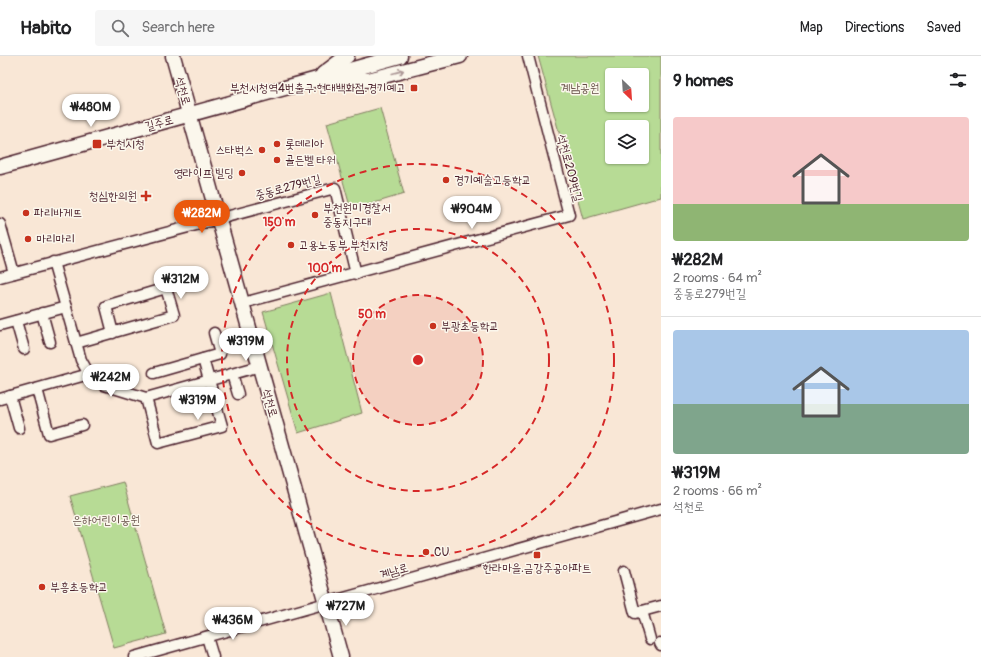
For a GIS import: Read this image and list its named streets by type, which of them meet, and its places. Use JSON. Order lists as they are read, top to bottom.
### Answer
{
  "streets": {
    "street": [
      "석천로",
      "길주로",
      "석천로209번길",
      "중동로279번길",
      "계남로"
    ]
  },
  "crossings": [
    ["석천로", "길주로"],
    ["석천로", "석천로209번길"],
    ["석천로", "중동로279번길"],
    ["석천로", "계남로"],
    ["석천로209번길", "중동로279번길"]
  ],
  "parks": ["계남공원", "은하어린이공원"],
  "places": {
    "transit": ["부천시청역4번출구.현대백화점.경기예고", "부천시청", "한라마을.금강주공아파트"],
    "other": [
      "롯데리아",
      "스타벅스",
      "골든벨 타워",
      "영라이프 빌딩",
      "경기예술고등학교",
      "파리바게뜨",
      "부천원미경찰서 중동지구대",
      "마리마리",
      "고용노동부 부천지청",
      "부광초등학교",
      "CU",
      "부흥초등학교"
    ],
    "health": ["청심한의원"]
  },
  "north": "bottom right",
  "page": {
    "header": "Habito",
    "search": "Search here",
    "nav": ["Map", "Directions", "Saved"],
    "heading": "9 homes",
    "price": [
      "₩480M",
      "₩904M",
      "₩282M",
      "₩312M",
      "₩319M",
      "₩242M",
      "₩319M",
      "₩727M",
      "₩436M"
    ],
    "list": [
      {
        "name": "₩282M",
        "note": "2 rooms · 64 m² · 중동로279번길"
      },
      {
        "name": "₩319M",
        "note": "2 rooms · 66 m² · 석천로"
      }
    ]
  },
  "rings": ["150 m", "100 m", "50 m"]
}
